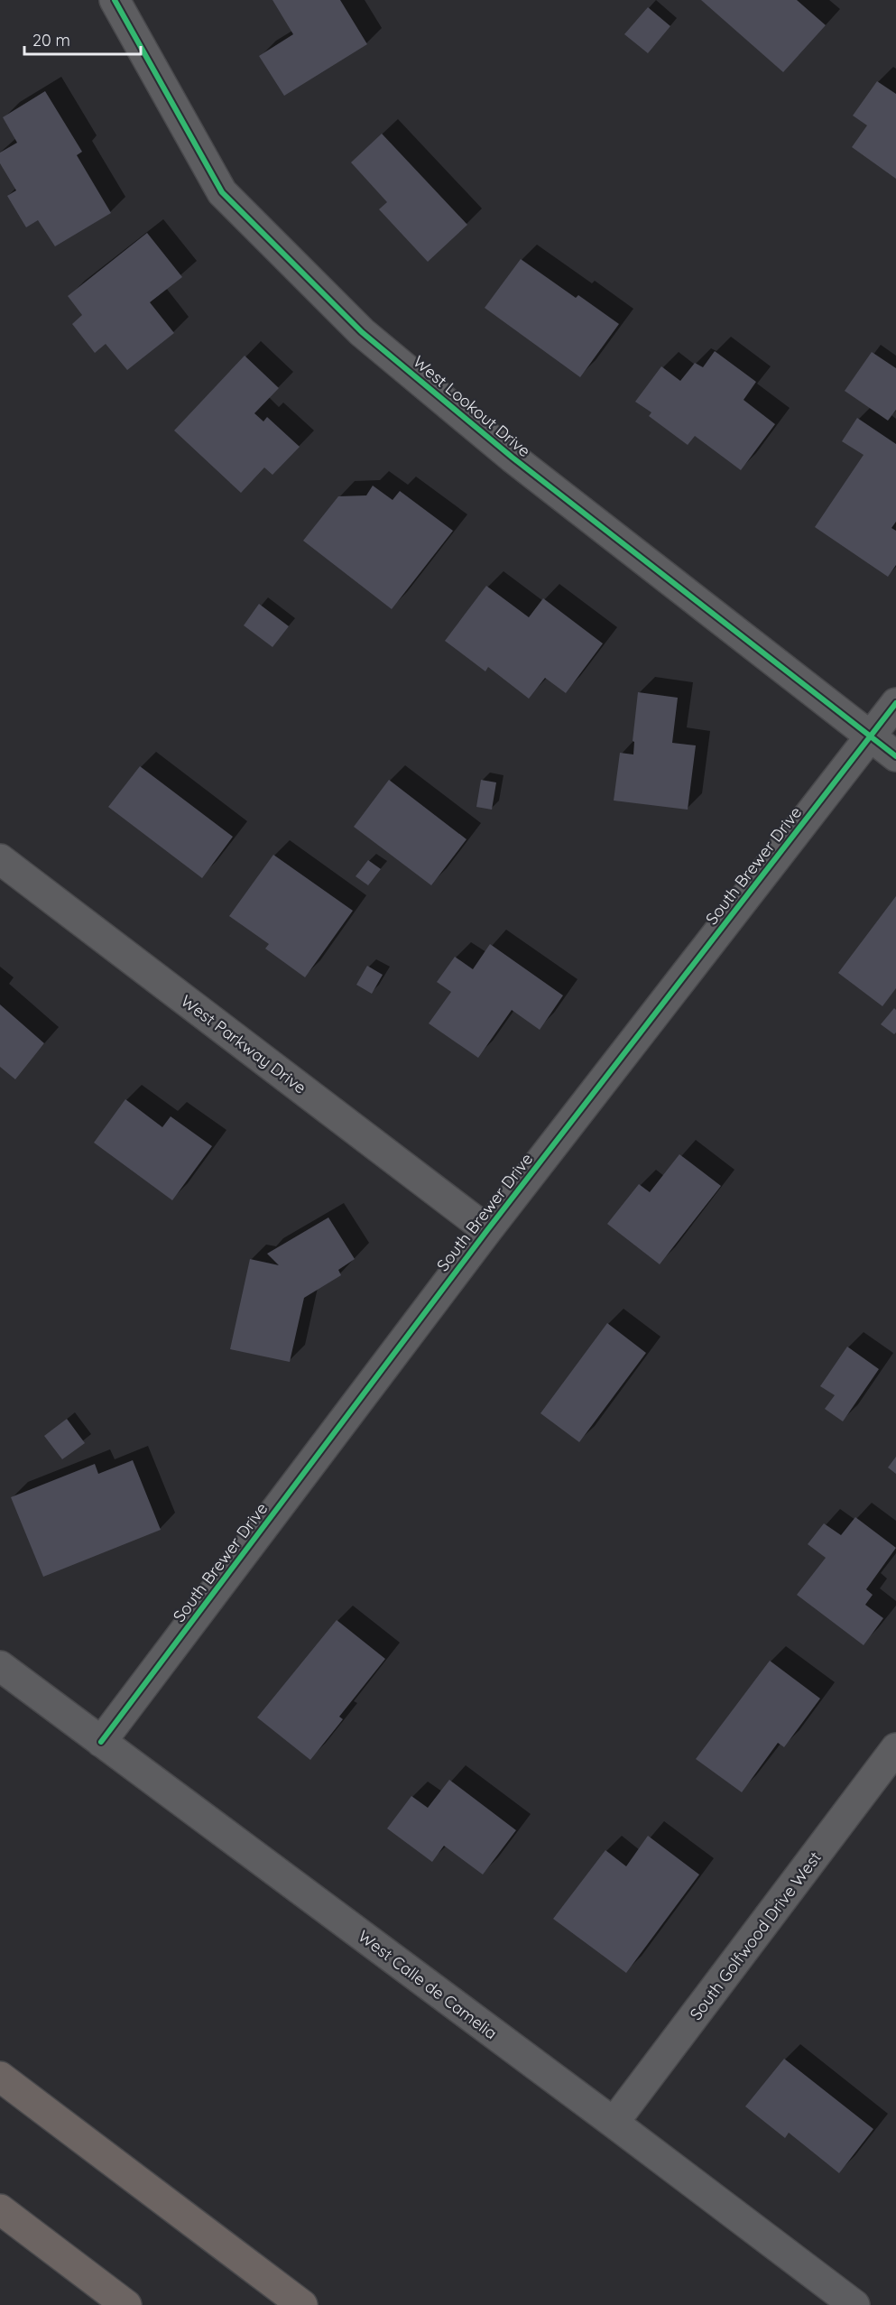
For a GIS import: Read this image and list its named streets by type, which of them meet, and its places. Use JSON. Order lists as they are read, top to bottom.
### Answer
{
  "streets": {
    "street": [
      "West Lookout Drive",
      "South Brewer Drive",
      "West Parkway Drive",
      "South Golfwood Drive West",
      "West Calle de Camelia"
    ]
  },
  "crossings": [
    ["West Lookout Drive", "South Brewer Drive"],
    ["South Brewer Drive", "West Parkway Drive"],
    ["South Brewer Drive", "West Calle de Camelia"],
    ["South Golfwood Drive West", "West Calle de Camelia"]
  ],
  "scale_bar": "20 m"
}
